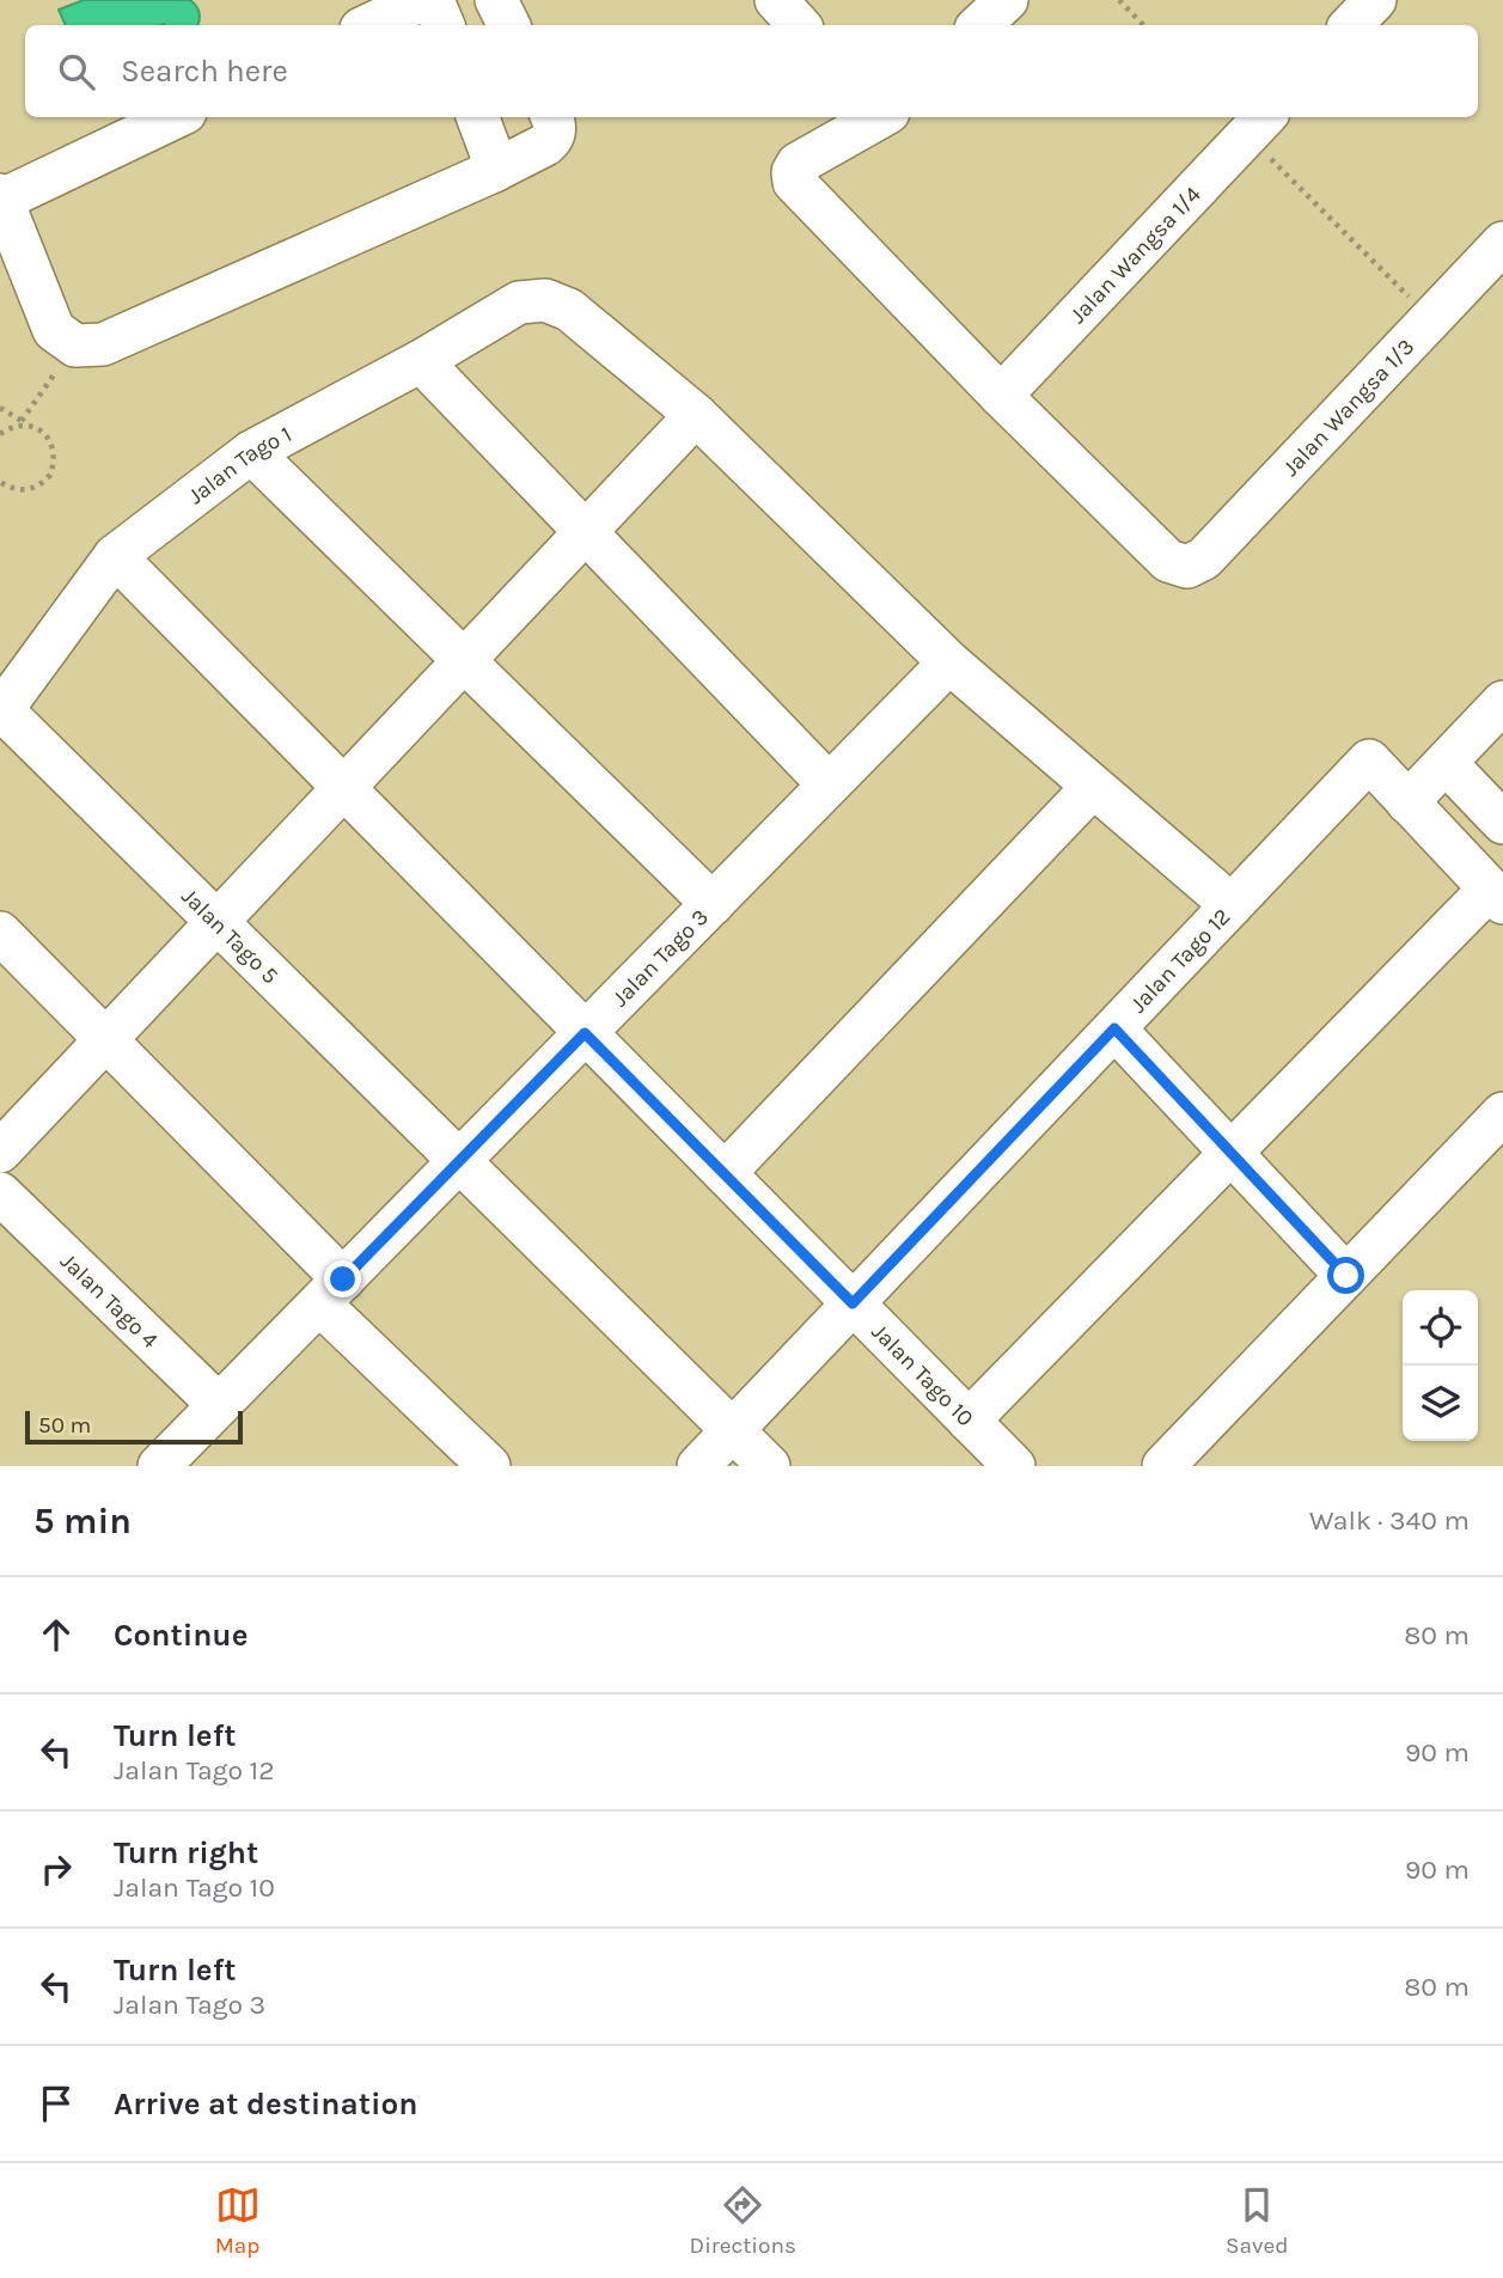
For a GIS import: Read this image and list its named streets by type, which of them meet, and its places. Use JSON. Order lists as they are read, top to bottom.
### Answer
{
  "streets": {
    "street": [
      "Jalan Wangsa 1/4",
      "Jalan Wangsa 1/3",
      "Jalan Tago 1",
      "Jalan Tago 5",
      "Jalan Tago 3",
      "Jalan Tago 12",
      "Jalan Tago 4",
      "Jalan Tago 10"
    ]
  },
  "crossings": [
    ["Jalan Wangsa 1/4", "Jalan Wangsa 1/3"],
    ["Jalan Tago 1", "Jalan Tago 5"],
    ["Jalan Tago 1", "Jalan Tago 10"],
    ["Jalan Tago 5", "Jalan Tago 3"],
    ["Jalan Tago 5", "Jalan Tago 12"],
    ["Jalan Tago 3", "Jalan Tago 4"],
    ["Jalan Tago 3", "Jalan Tago 10"],
    ["Jalan Tago 12", "Jalan Tago 10"]
  ],
  "scale_bar": "50 m",
  "page": {
    "search": "Search here",
    "scale": "50 m",
    "heading": ["5 min", "Walk · 340 m"],
    "list": [
      ["Continue", "80 m"],
      ["Turn left", "Jalan Tago 12", "90 m"],
      ["Turn right", "Jalan Tago 10", "90 m"],
      ["Turn left", "Jalan Tago 3", "80 m"],
      "Arrive at destination"
    ],
    "nav": ["Map", "Directions", "Saved"]
  }
}
